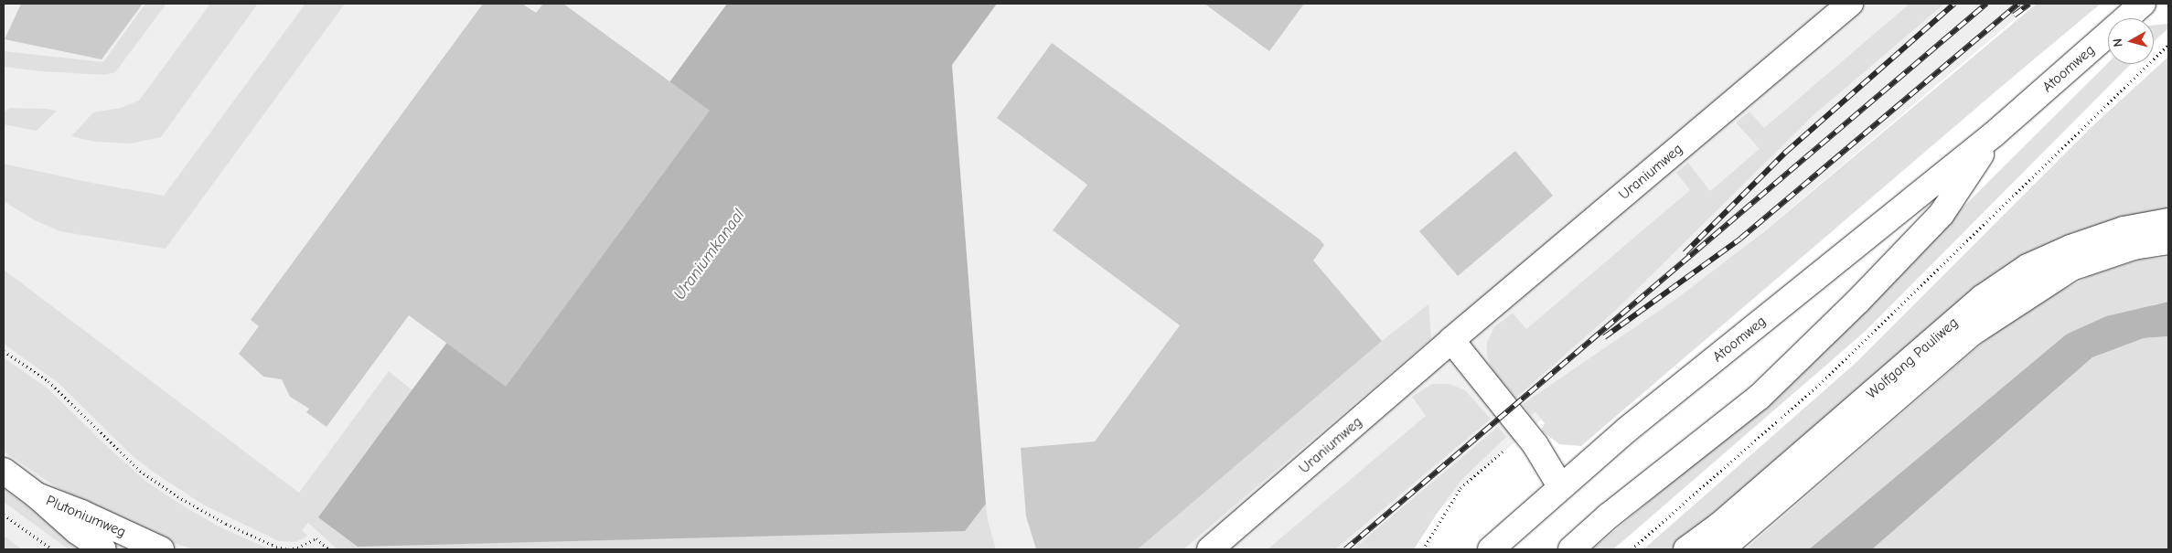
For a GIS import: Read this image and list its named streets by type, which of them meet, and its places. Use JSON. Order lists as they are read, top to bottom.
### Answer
{
  "streets": {
    "street": [
      "Atoomweg",
      "Uraniumweg",
      "Wolfgang Pauliweg",
      "Plutoniumweg"
    ]
  },
  "water": ["Uraniumkanaal"],
  "north": "left"
}
